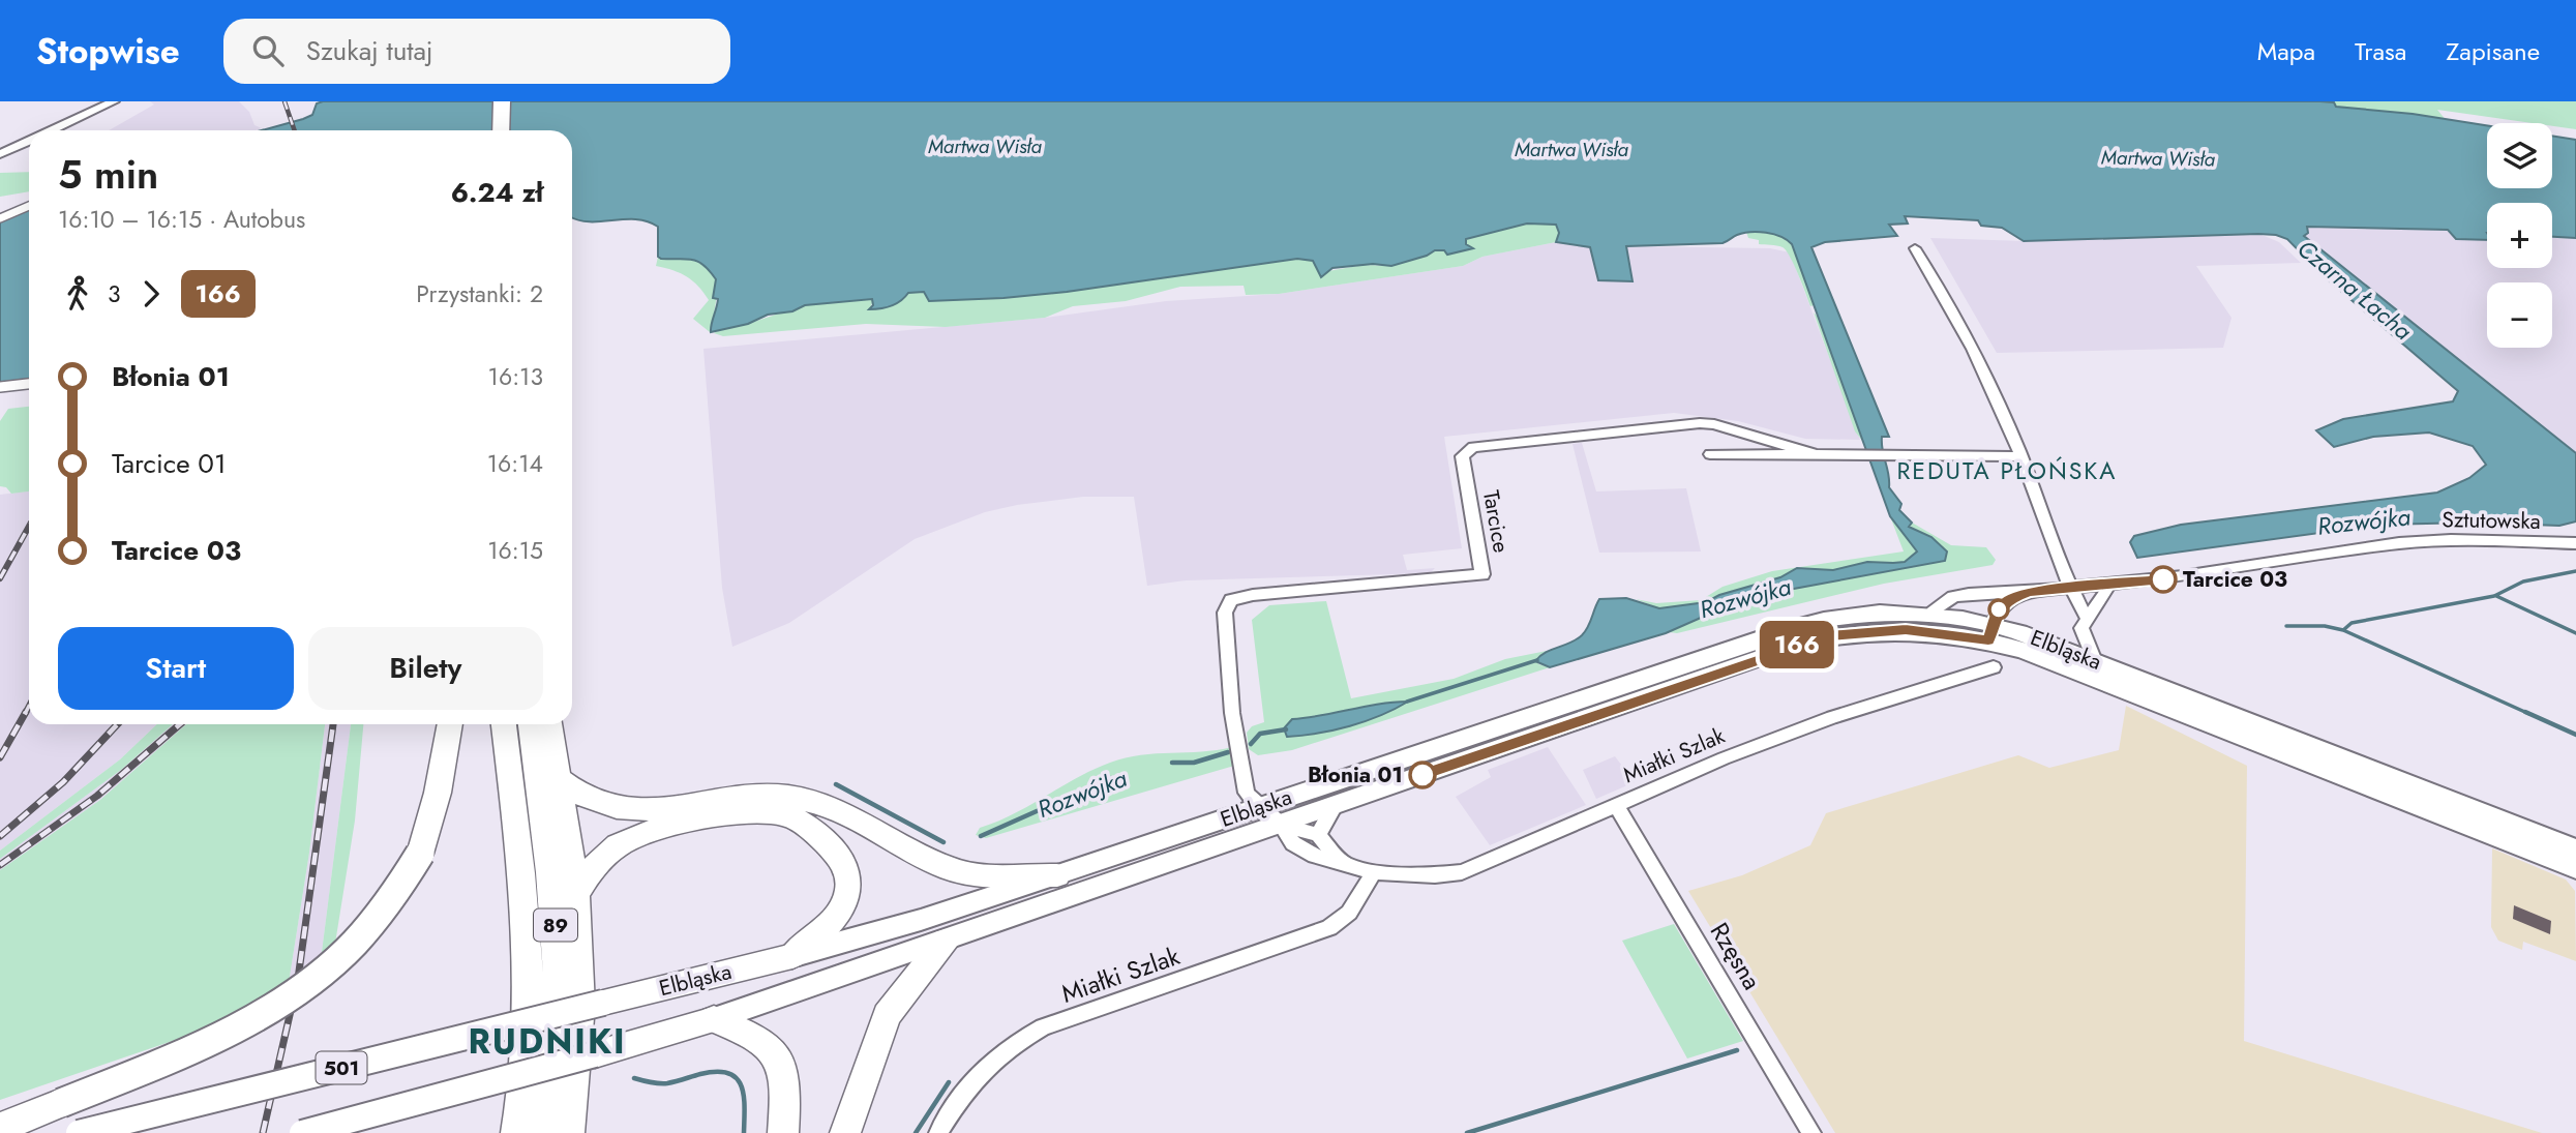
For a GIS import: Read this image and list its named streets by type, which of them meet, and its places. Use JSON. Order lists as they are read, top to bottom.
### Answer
{
  "streets": {
    "highway": ["89"],
    "main road": ["Elbląska", "501"],
    "street": [
      "Sztutowska",
      "Tarcice",
      "Miałki Szlak",
      "Rzęsna"
    ]
  },
  "crossings": [
    ["Sztutowska", "Elbląska"],
    ["Tarcice", "Elbląska"],
    ["Tarcice", "Miałki Szlak"],
    ["Elbląska", "Miałki Szlak"],
    ["Miałki Szlak", "Rzęsna"]
  ],
  "districts": ["REDUTA PŁOŃSKA", "RUDNIKI"],
  "water": ["Martwa Wisła", "Czarna Łacha", "Rozwójka"],
  "places": ["Tarcice 03", "Błonia 01"],
  "lines": ["bus line 166"],
  "page": {
    "header": "Stopwise",
    "search": "Szukaj tutaj",
    "nav": ["Mapa", "Trasa", "Zapisane"],
    "on_map": "166",
    "map_buttons": ["+", "−"],
    "heading": ["5 min", "16:10 – 16:15 · Autobus", "6.24 zł"],
    "legs": ["3", "166", "Przystanki: 2"],
    "list": [
      {
        "name": "Błonia 01",
        "value": "16:13"
      },
      {
        "name": "Tarcice 01",
        "value": "16:14"
      },
      {
        "name": "Tarcice 03",
        "value": "16:15"
      }
    ],
    "buttons": ["Start", "Bilety"]
  }
}
